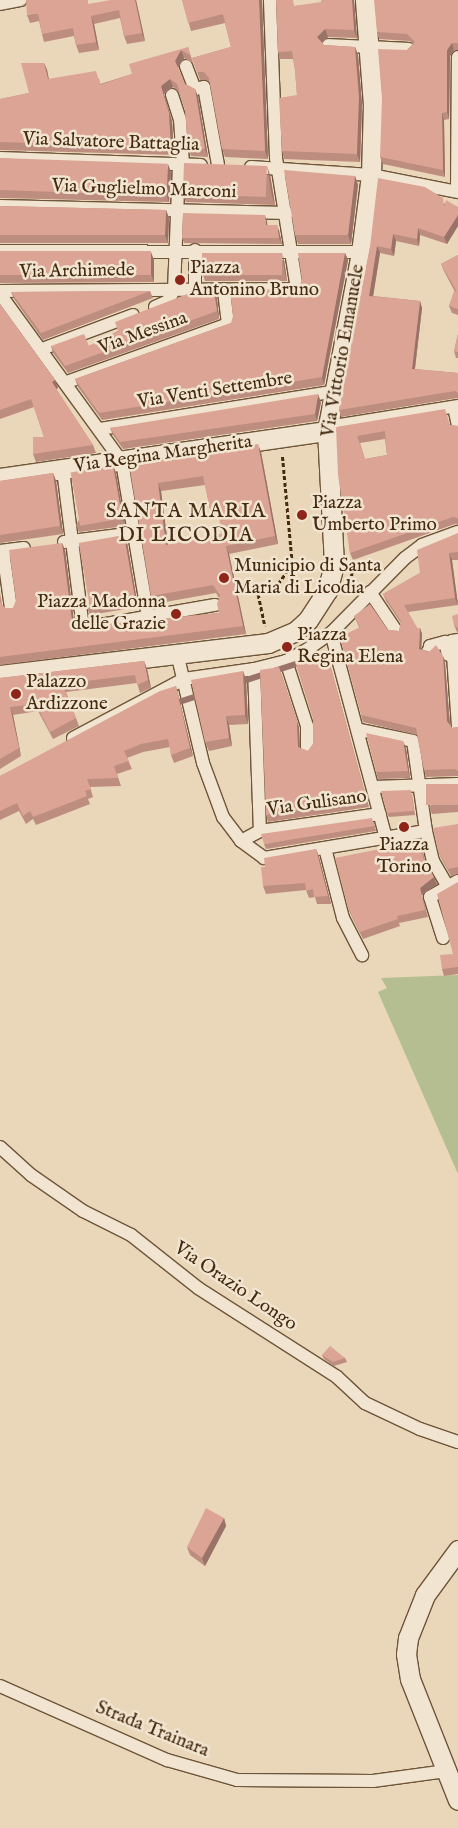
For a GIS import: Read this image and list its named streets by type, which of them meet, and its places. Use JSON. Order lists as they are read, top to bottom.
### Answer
{
  "streets": {
    "street": [
      "Via Salvatore Battaglia",
      "Via Guglielmo Marconi",
      "Via Archimede",
      "Via Messina",
      "Via Vittorio Emanuele",
      "Via Venti Settembre",
      "Via Regina Margherita",
      "Via Gulisano",
      "Via Orazio Longo",
      "Strada Trainara"
    ]
  },
  "crossings": [
    ["Via Salvatore Battaglia", "Via Vittorio Emanuele"],
    ["Via Vittorio Emanuele", "Via Venti Settembre"],
    ["Via Vittorio Emanuele", "Via Regina Margherita"]
  ],
  "districts": ["SANTA MARIA DI LICODIA"],
  "places": [
    "Piazza Antonino Bruno",
    "Piazza Umberto Primo",
    "Municipio di Santa Maria di Licodia",
    "Piazza Madonna delle Grazie",
    "Piazza Regina Elena",
    "Palazzo Ardizzone",
    "Piazza Torino"
  ]
}
